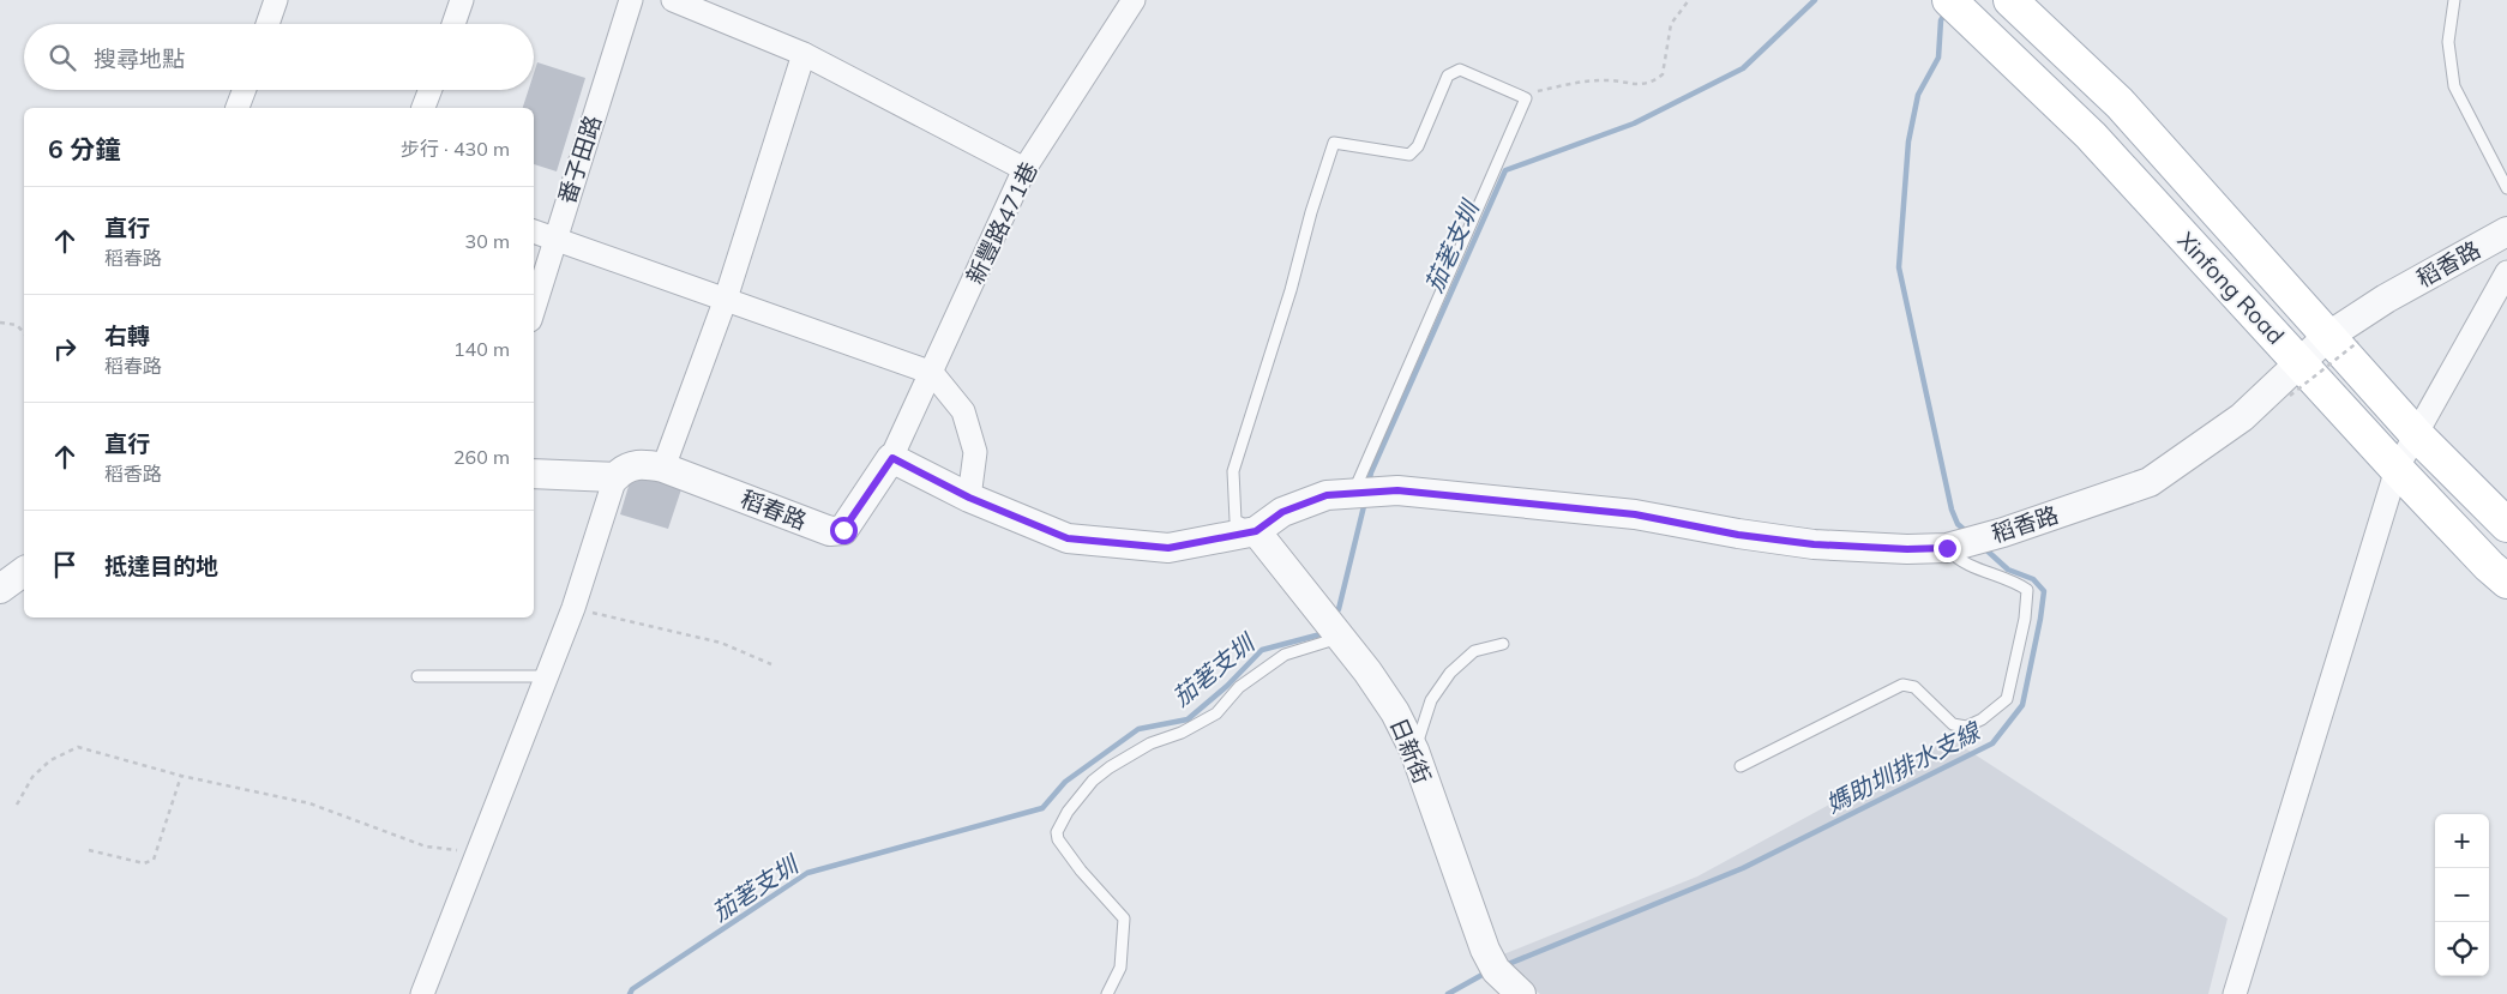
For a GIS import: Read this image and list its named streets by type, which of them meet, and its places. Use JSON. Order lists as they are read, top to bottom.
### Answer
{
  "streets": {
    "main road": ["Xinfong Road"],
    "street": [
      "番子田路",
      "新豐路471巷",
      "稻香路",
      "稻春路",
      "日新街"
    ]
  },
  "crossings": [
    ["新豐路471巷", "稻春路"],
    ["稻香路", "Xinfong Road"],
    ["稻香路", "日新街"]
  ],
  "water": ["茄荖支圳", "媽助圳排水支線"],
  "page": {
    "search": "搜尋地點",
    "heading": ["6 分鐘", "步行 · 430 m"],
    "list": [
      ["直行", "稻春路", "30 m"],
      ["右轉", "稻春路", "140 m"],
      ["直行", "稻香路", "260 m"],
      "抵達目的地"
    ],
    "map_buttons": ["+", "−"]
  }
}
